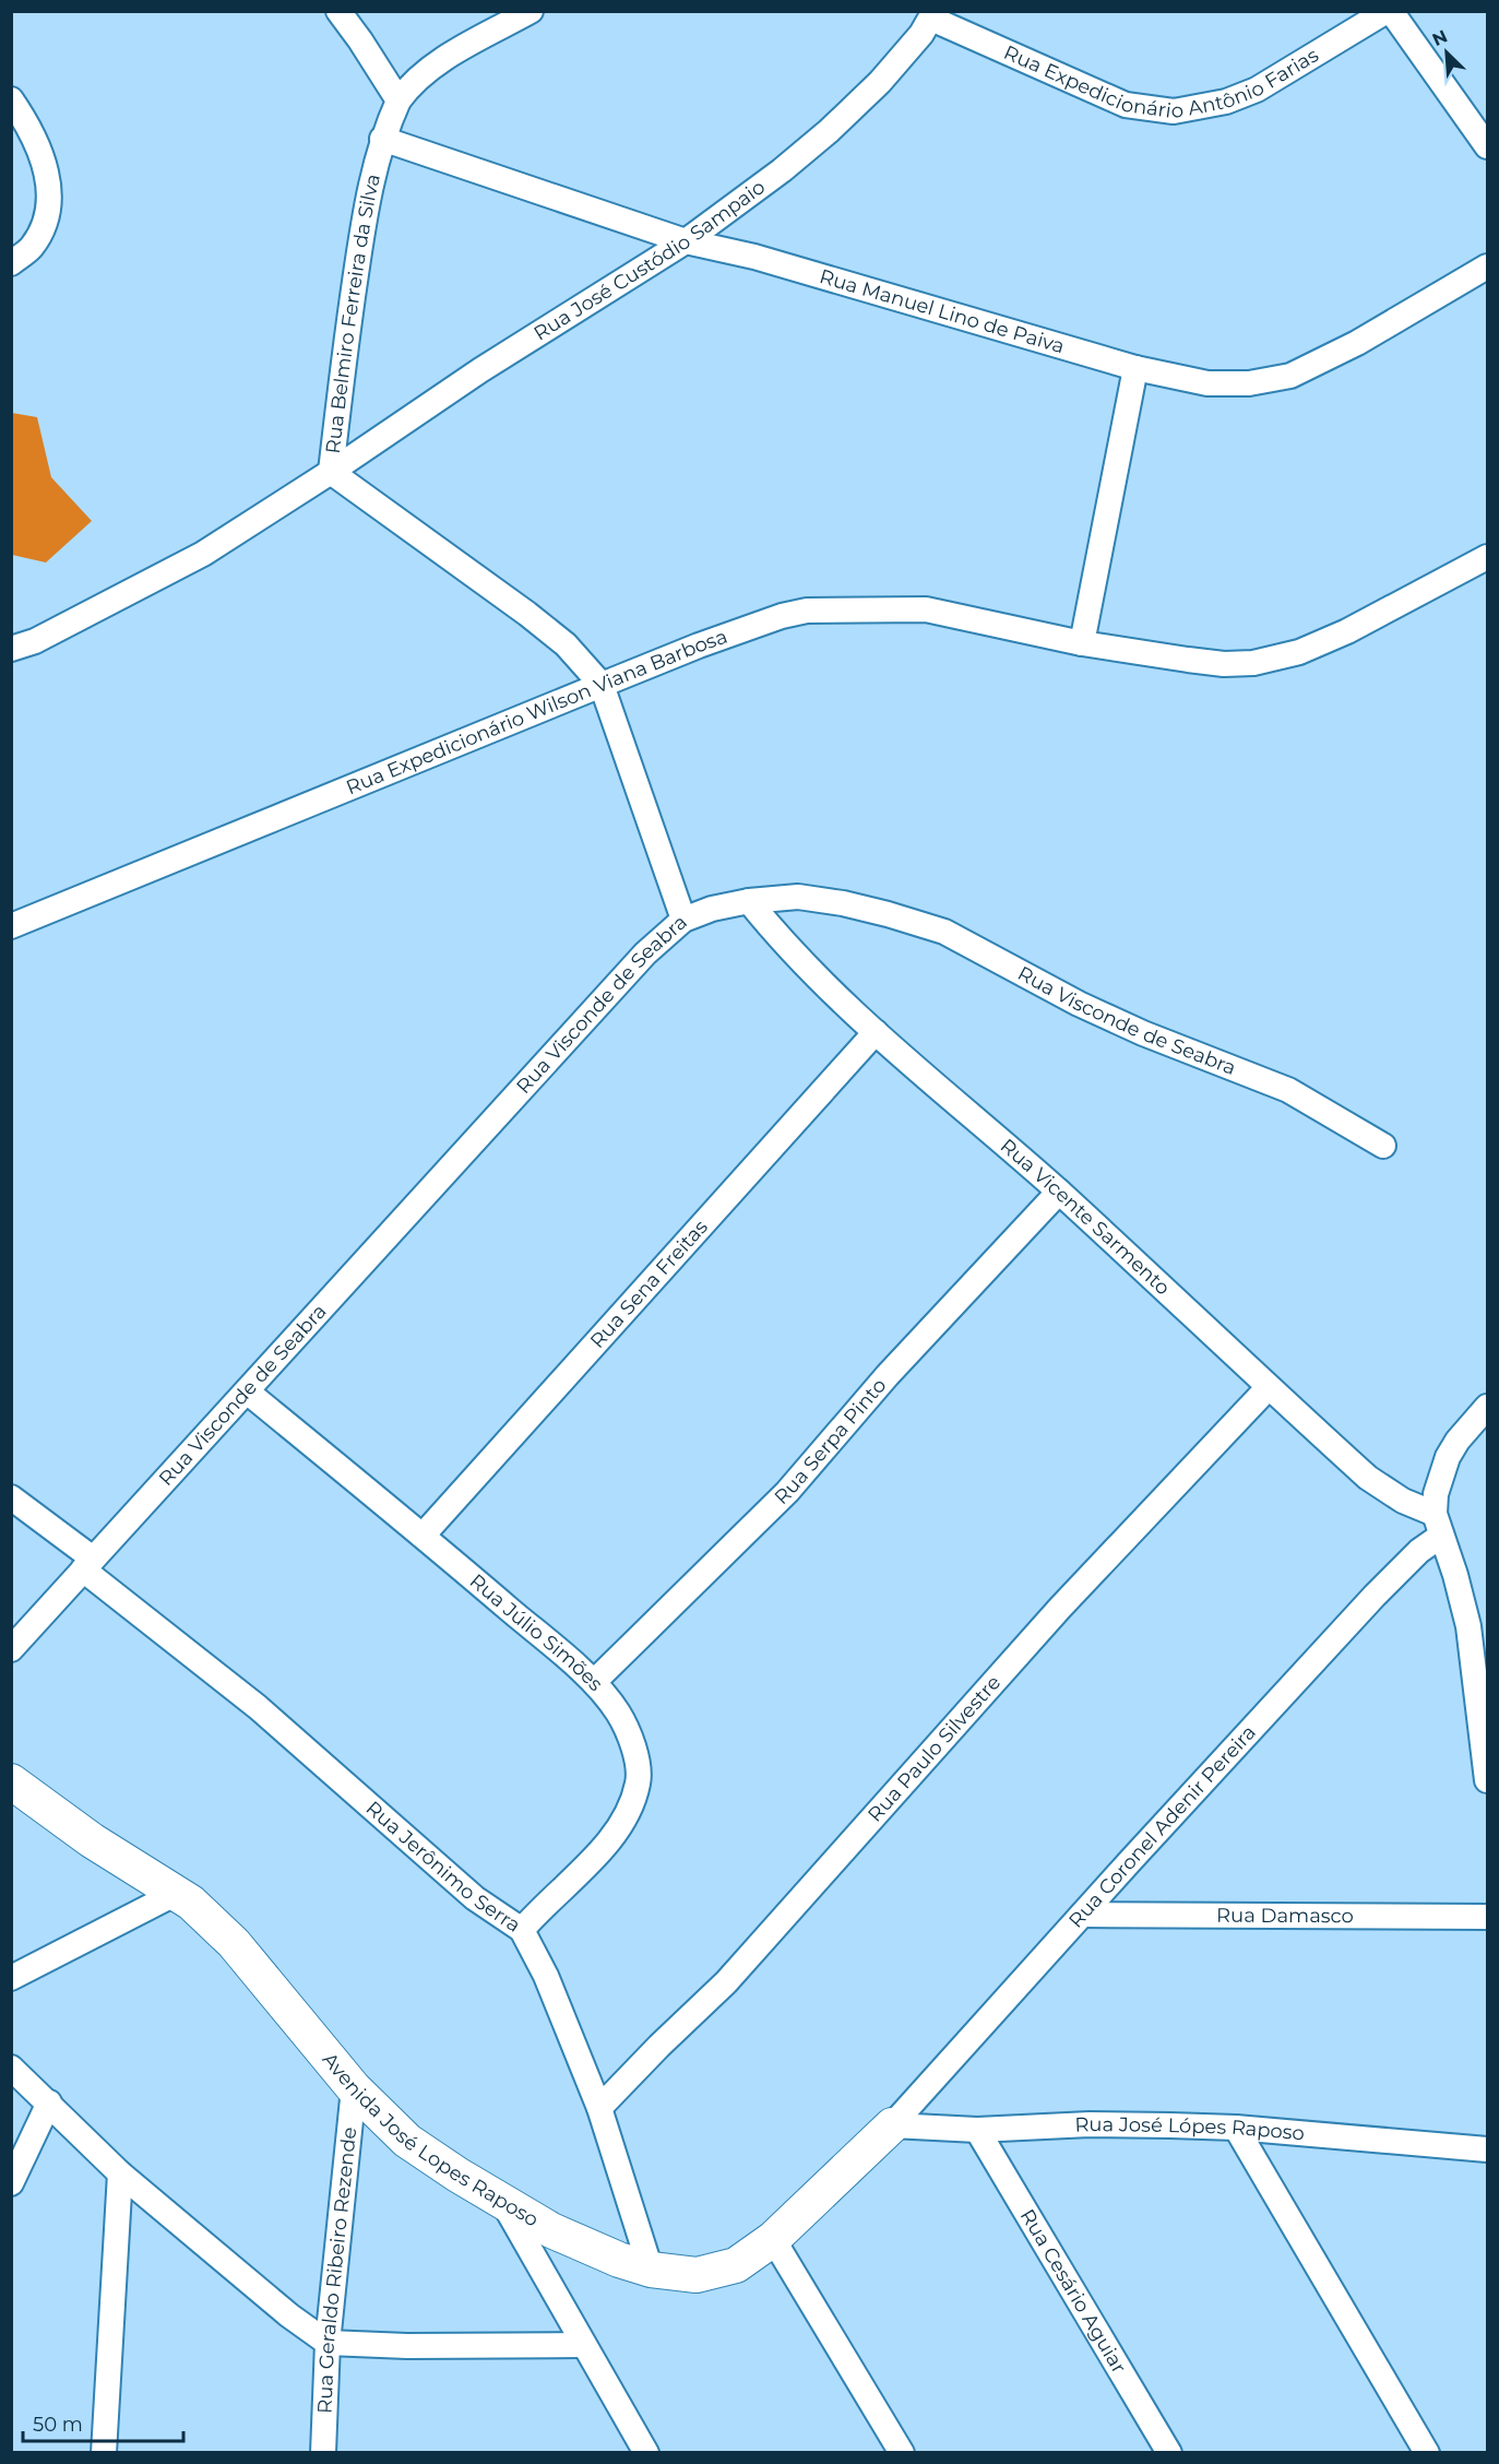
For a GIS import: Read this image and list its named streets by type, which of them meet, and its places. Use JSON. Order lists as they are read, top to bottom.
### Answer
{
  "streets": {
    "street": [
      "Rua Expedicionário Antônio Farias",
      "Rua José Custódio Sampaio",
      "Rua Manuel Lino de Paiva",
      "Rua Belmiro Ferreira da Silva",
      "Rua Expedicionário Wilson Viana Barbosa",
      "Rua Visconde de Seabra",
      "Rua Vicente Sarmento",
      "Rua Sena Freitas",
      "Rua Serpa Pinto",
      "Rua Júlio Simões",
      "Rua Paulo Silvestre",
      "Rua Coronel Adenir Pereira",
      "Rua Jerônimo Serra",
      "Rua Damasco",
      "Rua José Lópes Raposo",
      "Avenida José Lopes Raposo",
      "Rua Geraldo Ribeiro Rezende",
      "Rua Cesário Aguiar"
    ]
  },
  "crossings": [
    ["Rua Expedicionário Antônio Farias", "Rua José Custódio Sampaio"],
    ["Rua José Custódio Sampaio", "Rua Manuel Lino de Paiva"],
    ["Rua José Custódio Sampaio", "Rua Belmiro Ferreira da Silva"],
    ["Rua Manuel Lino de Paiva", "Rua Belmiro Ferreira da Silva"],
    ["Rua Visconde de Seabra", "Rua Vicente Sarmento"],
    ["Rua Visconde de Seabra", "Rua Júlio Simões"],
    ["Rua Visconde de Seabra", "Rua Jerônimo Serra"],
    ["Rua Vicente Sarmento", "Rua Sena Freitas"],
    ["Rua Vicente Sarmento", "Rua Serpa Pinto"],
    ["Rua Vicente Sarmento", "Rua Paulo Silvestre"],
    ["Rua Vicente Sarmento", "Rua Coronel Adenir Pereira"],
    ["Rua Sena Freitas", "Rua Júlio Simões"],
    ["Rua Serpa Pinto", "Rua Júlio Simões"],
    ["Rua Júlio Simões", "Rua Jerônimo Serra"],
    ["Rua Paulo Silvestre", "Rua Jerônimo Serra"],
    ["Rua Coronel Adenir Pereira", "Rua Damasco"],
    ["Rua Coronel Adenir Pereira", "Rua José Lópes Raposo"],
    ["Rua Coronel Adenir Pereira", "Avenida José Lopes Raposo"],
    ["Rua Jerônimo Serra", "Avenida José Lopes Raposo"],
    ["Rua José Lópes Raposo", "Avenida José Lopes Raposo"],
    ["Rua José Lópes Raposo", "Rua Cesário Aguiar"],
    ["Avenida José Lopes Raposo", "Rua Geraldo Ribeiro Rezende"]
  ],
  "scale_bar": "50 m",
  "north": "top left"
}
